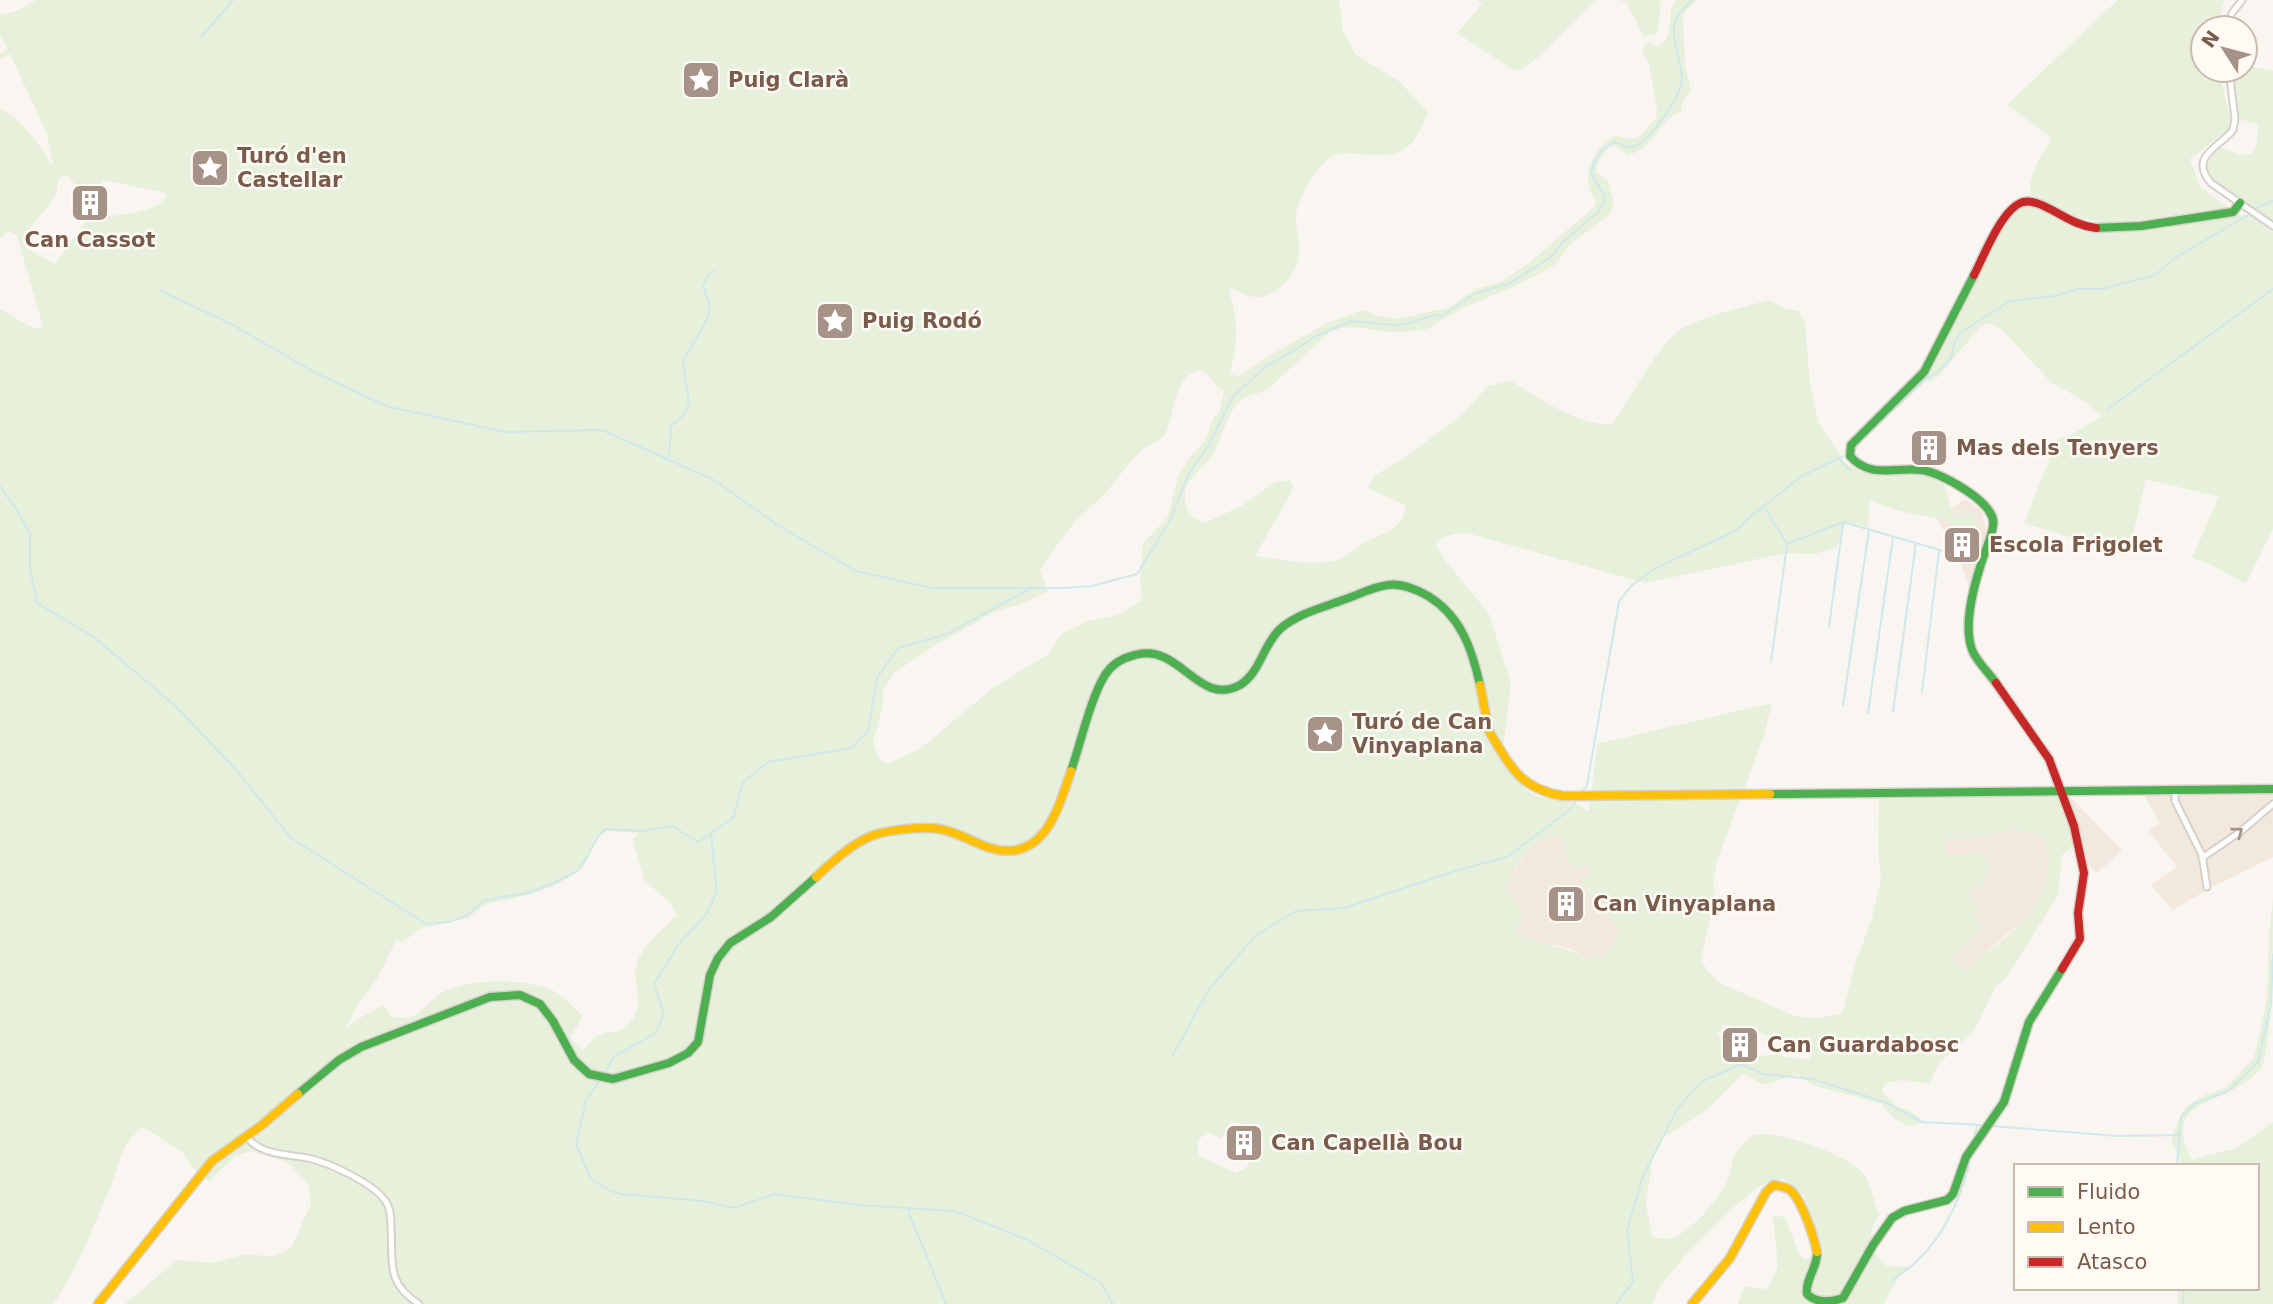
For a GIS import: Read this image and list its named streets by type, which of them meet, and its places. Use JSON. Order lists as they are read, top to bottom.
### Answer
{
  "places": {
    "place": [
      "Puig Clarà",
      "Turó d'en Castellar",
      "Puig Rodó",
      "Turó de Can Vinyaplana"
    ],
    "building": [
      "Can Cassot",
      "Mas dels Tenyers",
      "Escola Frigolet",
      "Can Vinyaplana",
      "Can Guardabosc",
      "Can Capellà Bou"
    ]
  },
  "legend": ["Fluido", "Lento", "Atasco"],
  "north": "top left"
}
